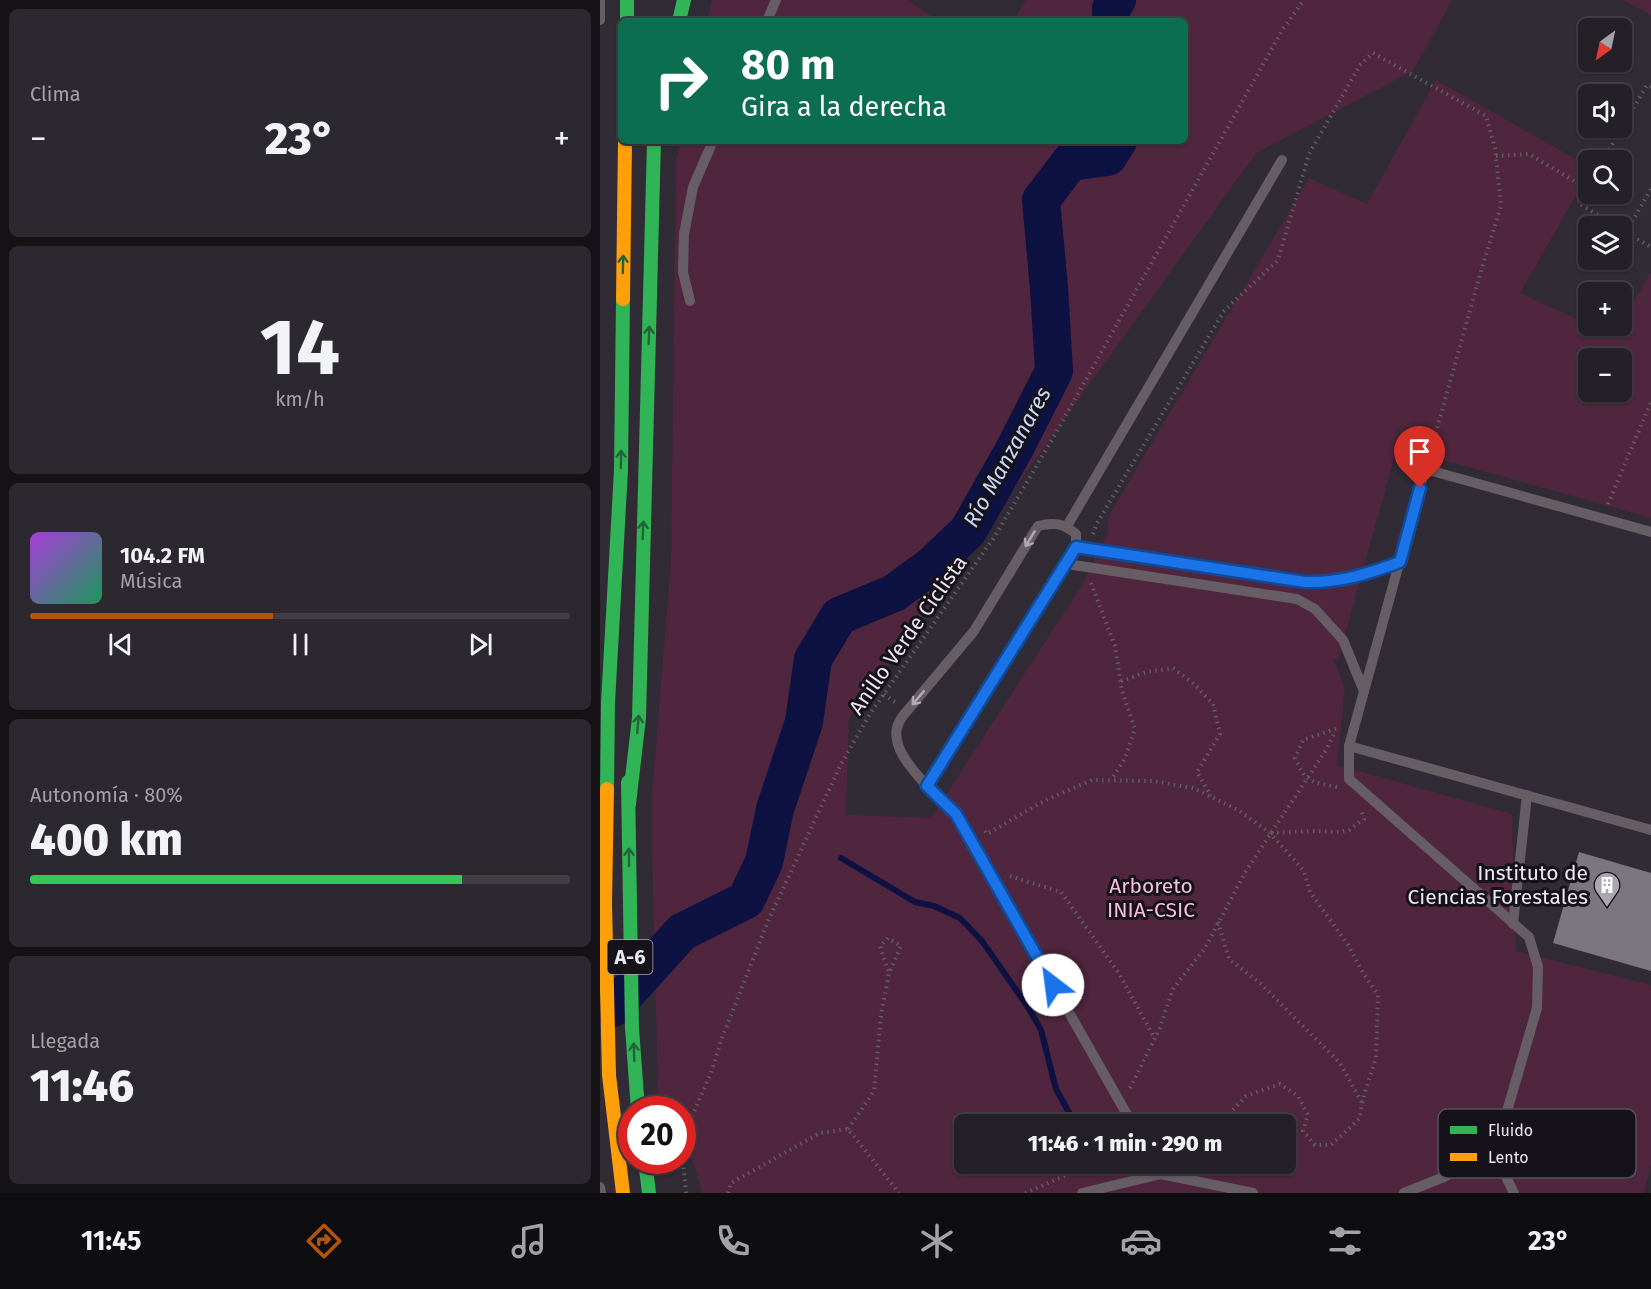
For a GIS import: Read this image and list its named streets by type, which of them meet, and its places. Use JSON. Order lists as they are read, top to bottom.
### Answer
{
  "streets": {
    "highway": ["A-6"],
    "path": ["Anillo Verde Ciclista"]
  },
  "water": ["Río Manzanares"],
  "parks": ["Arboreto INIA-CSIC"],
  "places": {
    "building": ["Instituto de Ciencias Forestales"]
  },
  "legend": ["Fluido", "Lento"],
  "north": "bottom left",
  "page": {
    "tile": [
      "Clima",
      ["14", "km/h"],
      ["Autonomía · 80%", "400 km"],
      ["Llegada", "11:46"]
    ],
    "map_buttons": ["+", "−"],
    "turn": ["80 m", "Gira a la derecha"],
    "heat": ["−", "23°", "+"],
    "song": ["104.2 FM", "Música"],
    "limit": "20",
    "trip": "11:46 · 1 min · 290 m",
    "tabs": ["11:45", "23°"]
  }
}
